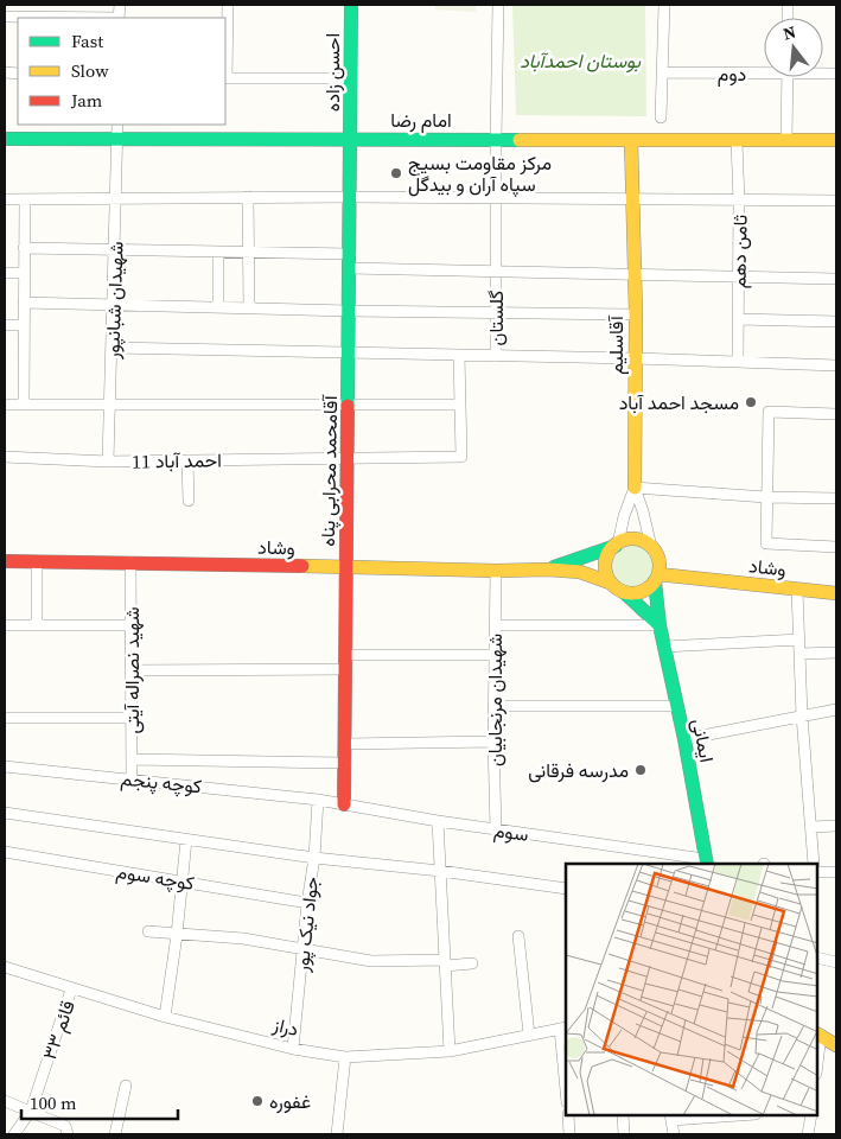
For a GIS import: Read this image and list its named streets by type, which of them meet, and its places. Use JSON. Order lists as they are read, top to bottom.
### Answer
{
  "streets": {
    "street": [
      "احسن زاده",
      "دوم",
      "امام رضا",
      "ثامن دهم",
      "شهیدان شبانپور",
      "گلستان",
      "آقاسلیم",
      "احمد آباد 11",
      "آقامحمد محرابی پناه",
      "وشاد",
      "شهید نصراله آیتی",
      "شهیدان مرنجابیان",
      "ایمانی",
      "کوچه پنجم",
      "سوم",
      "کوچه سوم",
      "جواد نیک پور",
      "دراز",
      "قائم ۳۳"
    ]
  },
  "crossings": [
    ["احسن زاده", "امام رضا"],
    ["احسن زاده", "آقامحمد محرابی پناه"],
    ["امام رضا", "ثامن دهم"],
    ["امام رضا", "شهیدان شبانپور"],
    ["امام رضا", "گلستان"],
    ["امام رضا", "آقاسلیم"],
    ["امام رضا", "آقامحمد محرابی پناه"],
    ["شهیدان شبانپور", "احمد آباد 11"],
    ["گلستان", "آقاسلیم"],
    ["آقاسلیم", "وشاد"],
    ["آقاسلیم", "ایمانی"],
    ["احمد آباد 11", "آقامحمد محرابی پناه"],
    ["آقامحمد محرابی پناه", "وشاد"],
    ["آقامحمد محرابی پناه", "سوم"],
    ["وشاد", "شهید نصراله آیتی"],
    ["وشاد", "شهیدان مرنجابیان"],
    ["وشاد", "ایمانی"],
    ["شهید نصراله آیتی", "کوچه پنجم"],
    ["شهیدان مرنجابیان", "سوم"],
    ["ایمانی", "سوم"],
    ["کوچه پنجم", "سوم"],
    ["کوچه پنجم", "جواد نیک پور"],
    ["سوم", "جواد نیک پور"],
    ["کوچه سوم", "جواد نیک پور"],
    ["جواد نیک پور", "دراز"],
    ["دراز", "قائم ۳۳"]
  ],
  "parks": ["بوستان احمدآباد"],
  "places": [
    "مرکز مقاومت بسیج سپاه آران و بیدگل",
    "مسجد احمد آباد",
    "مدرسه فرقانی",
    "غفوره"
  ],
  "legend": ["Fast", "Slow", "Jam"],
  "scale_bar": "100 m",
  "north": "top"
}
